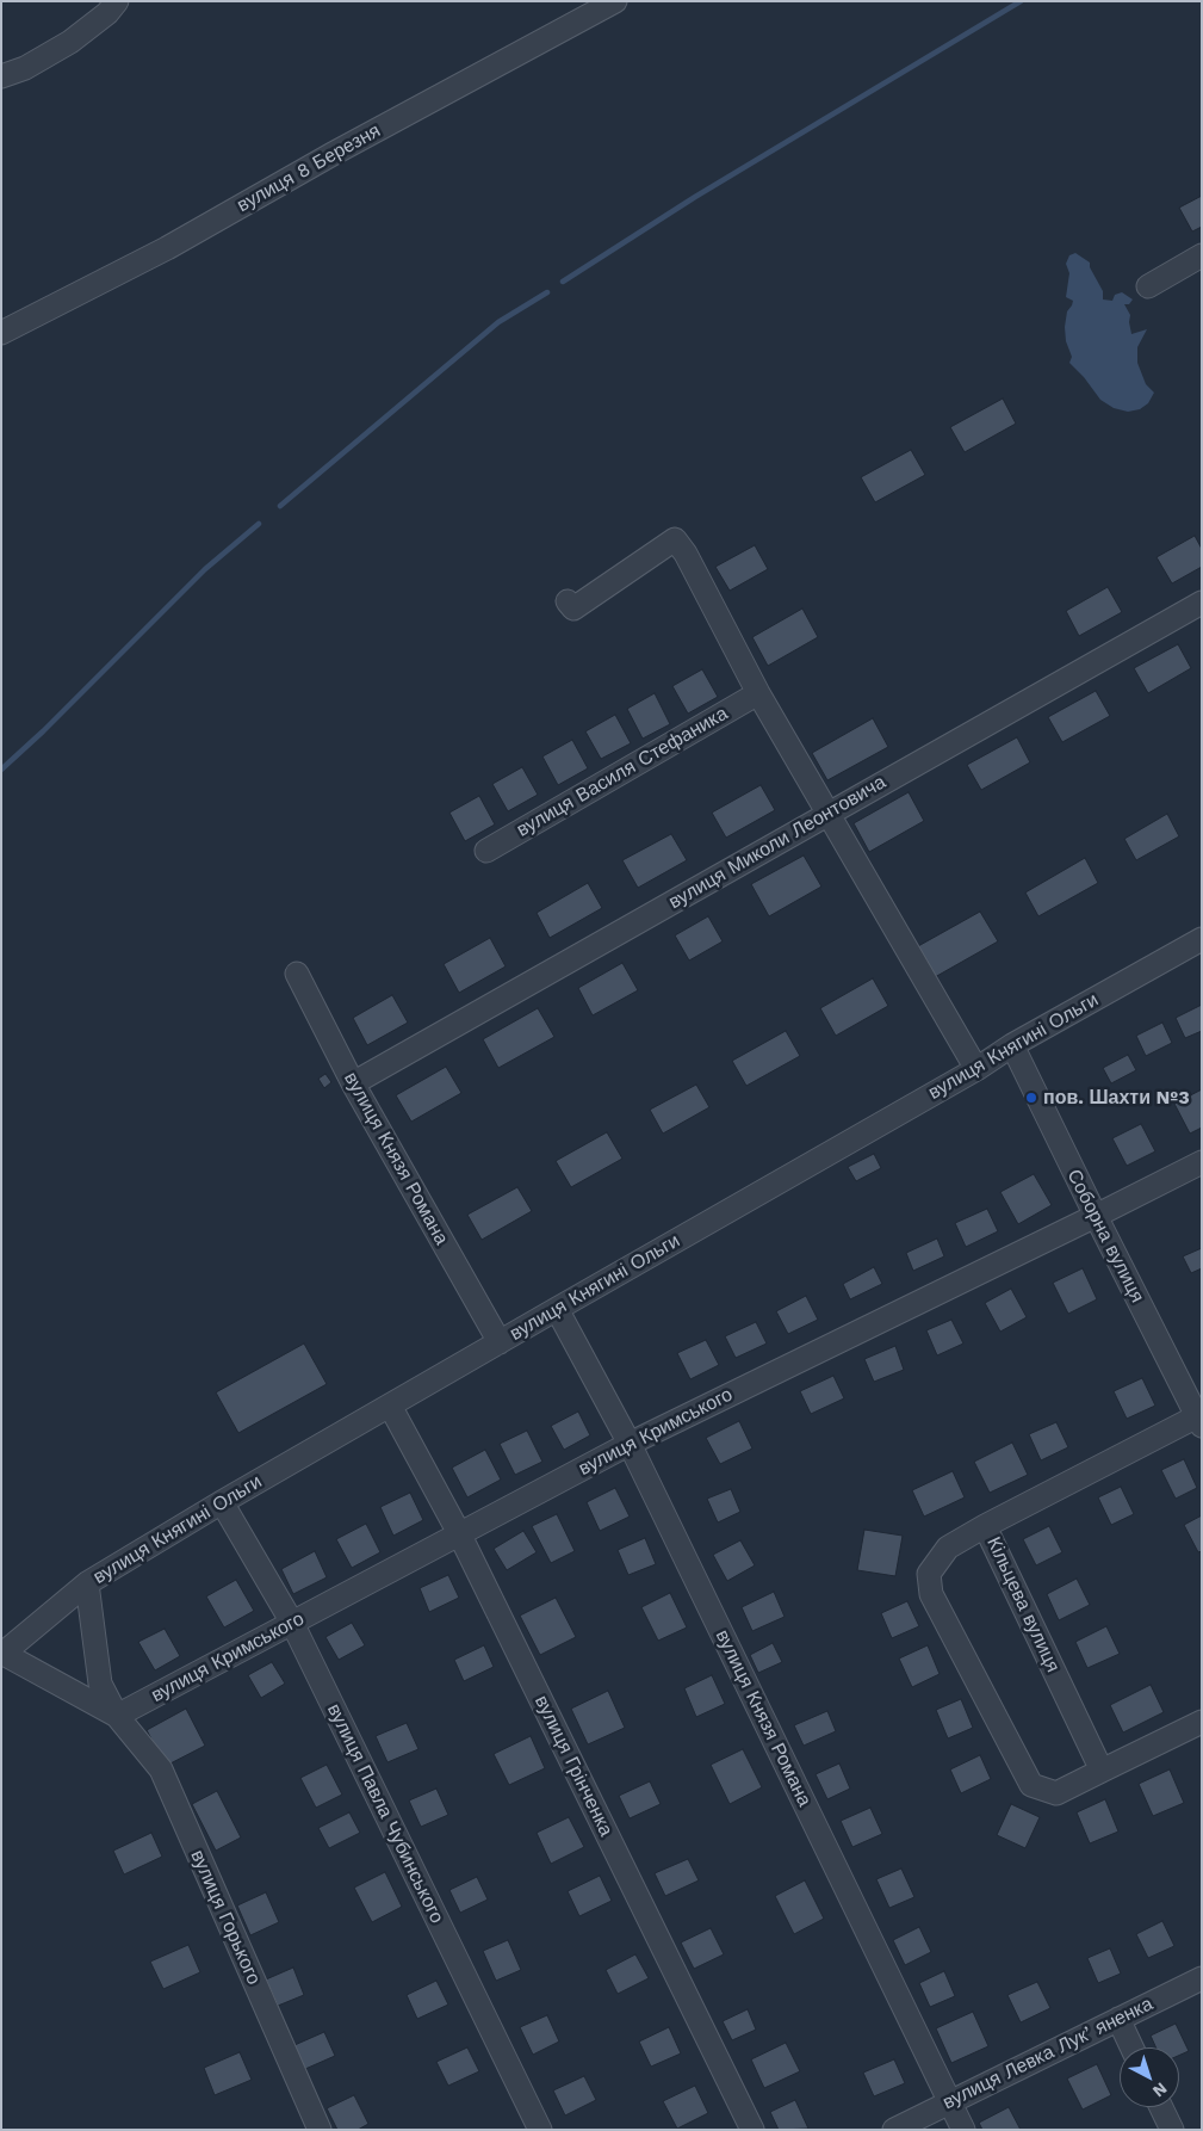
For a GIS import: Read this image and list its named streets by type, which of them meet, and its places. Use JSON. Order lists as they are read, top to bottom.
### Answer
{
  "streets": {
    "street": [
      "вулиця 8 Березня",
      "вулиця Василя Стефаника",
      "вулиця Миколи Леонтовича",
      "вулиця Княгині Ольги",
      "вулиця Князя Романа",
      "Соборна вулиця",
      "вулиця Кримського",
      "Кільцева вулиця",
      "вулиця Грінченка",
      "вулиця Павла Чубинського",
      "вулиця Горького",
      "вулиця Левка Лукʼяненка"
    ]
  },
  "crossings": [
    ["вулиця Миколи Леонтовича", "вулиця Князя Романа"],
    ["вулиця Княгині Ольги", "вулиця Князя Романа"],
    ["вулиця Княгині Ольги", "Соборна вулиця"],
    ["вулиця Княгині Ольги", "вулиця Грінченка"],
    ["вулиця Княгині Ольги", "вулиця Павла Чубинського"],
    ["вулиця Князя Романа", "вулиця Кримського"],
    ["вулиця Князя Романа", "вулиця Левка Лукʼяненка"],
    ["Соборна вулиця", "вулиця Кримського"],
    ["Соборна вулиця", "Кільцева вулиця"],
    ["вулиця Кримського", "вулиця Грінченка"],
    ["вулиця Кримського", "вулиця Павла Чубинського"],
    ["вулиця Кримського", "вулиця Горького"]
  ],
  "places": ["пов. Шахти №3"],
  "north": "bottom right"
}
